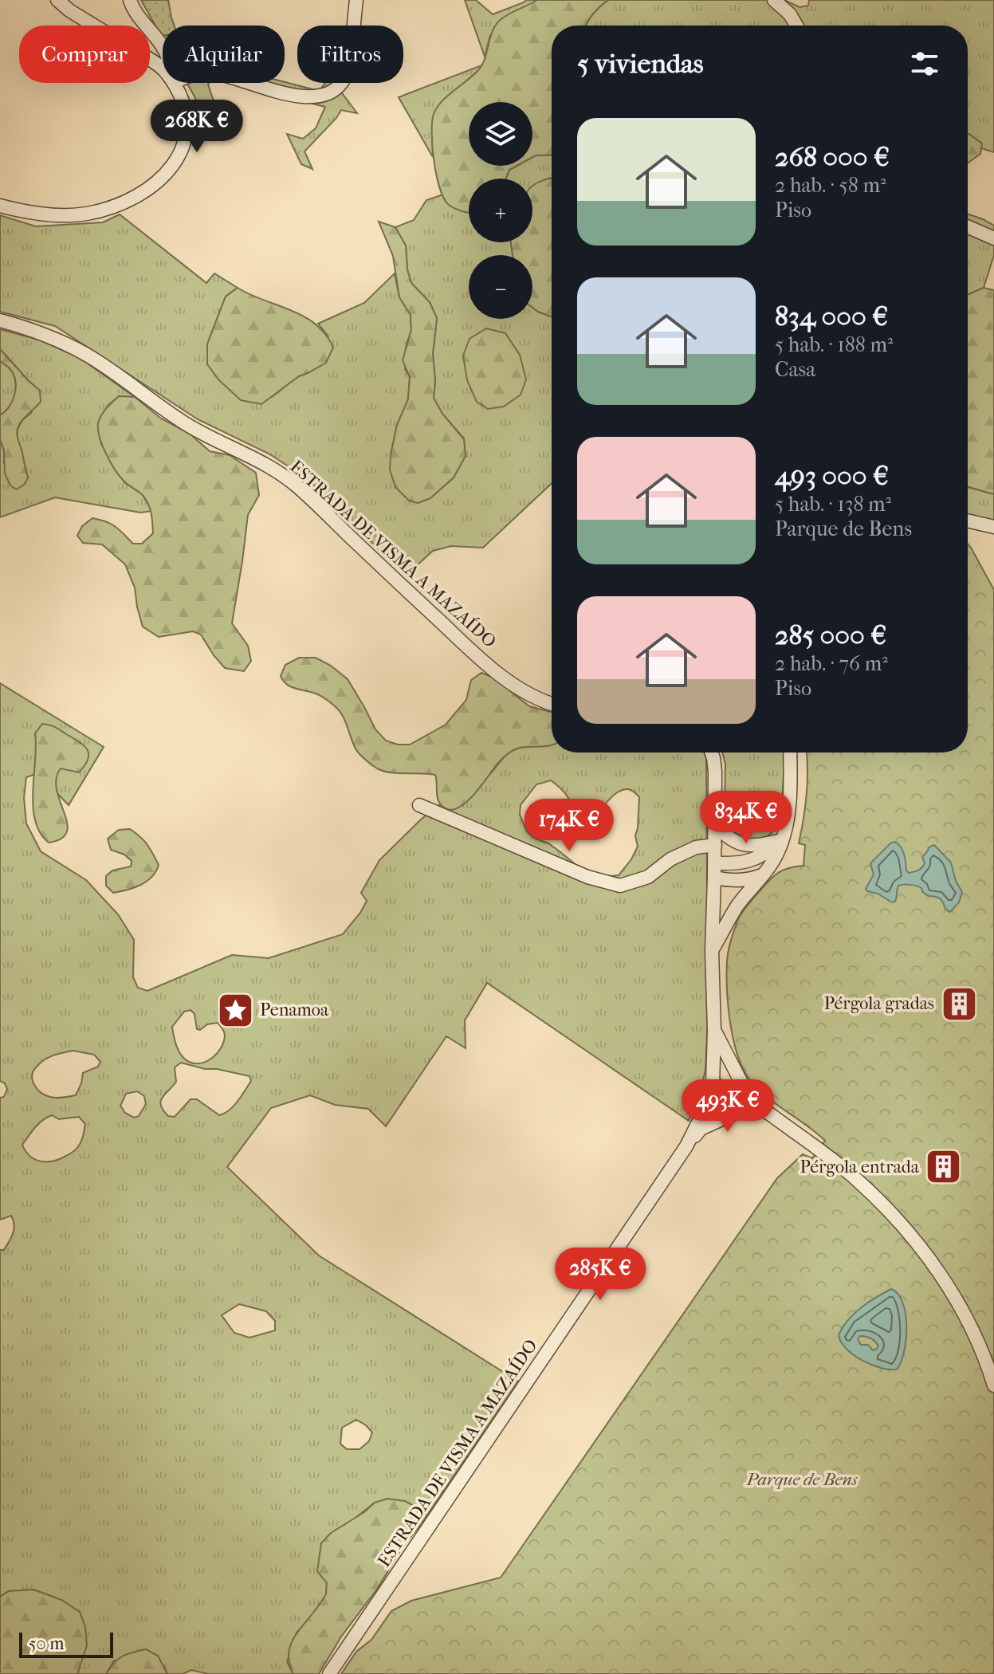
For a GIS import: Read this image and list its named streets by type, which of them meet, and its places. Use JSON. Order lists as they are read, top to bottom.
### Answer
{
  "streets": {
    "street": ["ESTRADA DE VISMA A MAZAÍDO"]
  },
  "parks": ["Parque de Bens"],
  "places": {
    "building": ["Pérgola gradas", "Pérgola entrada"],
    "place": ["Penamoa"]
  },
  "scale_bar": "50 m",
  "page": {
    "chip": ["Comprar", "Alquilar", "Filtros"],
    "heading": "5 viviendas",
    "price": [
      "268K €",
      "834K €",
      "174K €",
      "493K €",
      "285K €"
    ],
    "map_buttons": ["+", "−"],
    "list": [
      {
        "name": "268 000 €",
        "note": "2 hab. · 58 m² · Piso"
      },
      {
        "name": "834 000 €",
        "note": "5 hab. · 188 m² · Casa"
      },
      {
        "name": "493 000 €",
        "note": "5 hab. · 138 m² · Parque de Bens"
      },
      {
        "name": "285 000 €",
        "note": "2 hab. · 76 m² · Piso"
      }
    ],
    "scale": "50 m"
  }
}
